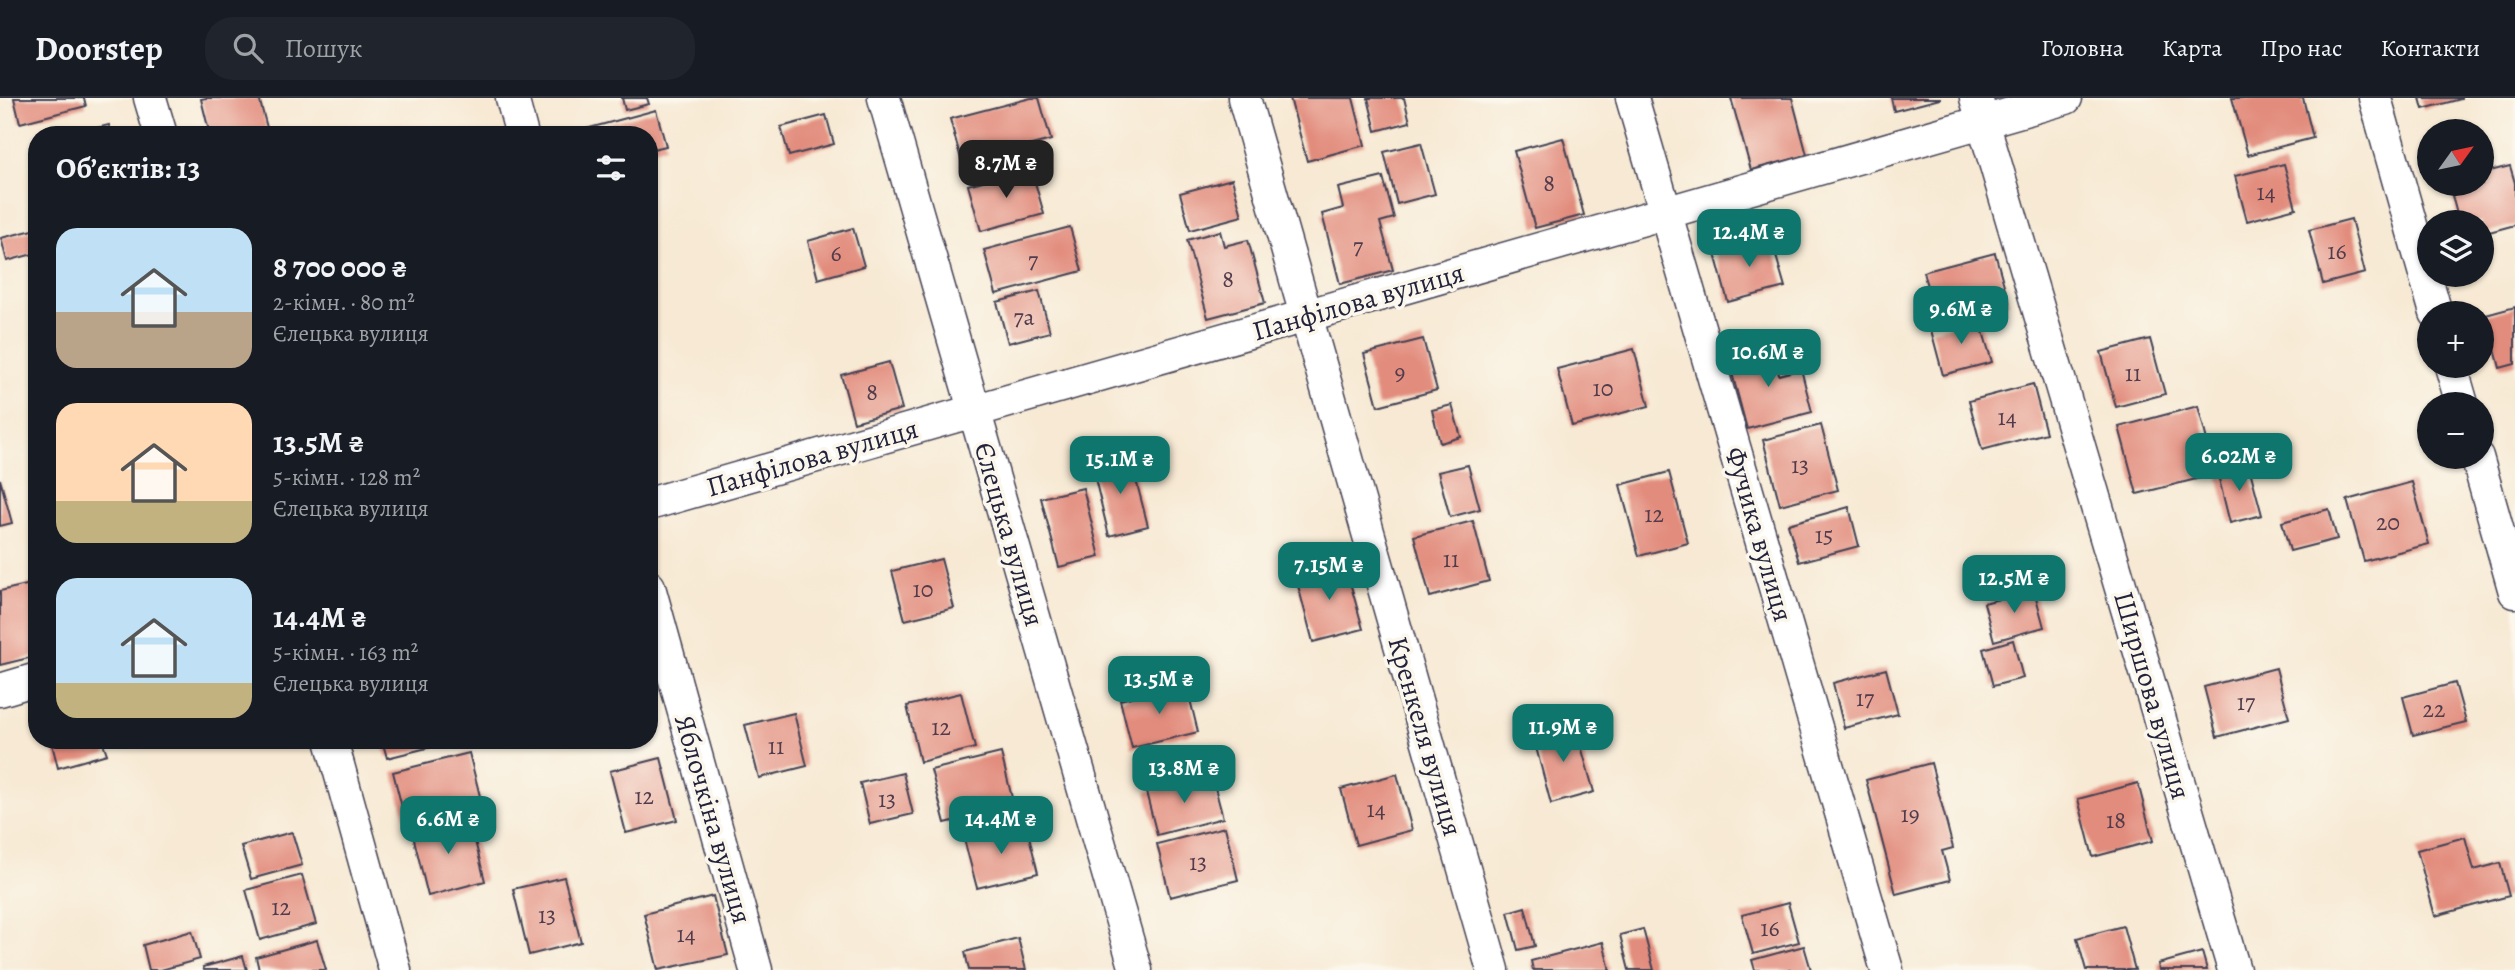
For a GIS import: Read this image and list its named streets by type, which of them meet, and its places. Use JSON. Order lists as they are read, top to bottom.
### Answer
{
  "streets": {
    "street": [
      "Панфілова вулиця",
      "Єлецька вулиця",
      "Фучика вулиця",
      "Ширшова вулиця",
      "Кренкеля вулиця",
      "Яблочкіна вулиця"
    ]
  },
  "crossings": [
    ["Панфілова вулиця", "Єлецька вулиця"],
    ["Панфілова вулиця", "Фучика вулиця"],
    ["Панфілова вулиця", "Ширшова вулиця"],
    ["Панфілова вулиця", "Кренкеля вулиця"]
  ],
  "house_numbers": [
    "8",
    "14",
    "7",
    "16",
    "6",
    "7",
    "8",
    "7а",
    "9",
    "11",
    "10",
    "8",
    "14",
    "13",
    "12",
    "20",
    "15",
    "11",
    "10",
    "17",
    "17",
    "22",
    "12",
    "11",
    "12",
    "13",
    "14",
    "19",
    "18",
    "13",
    "12",
    "13",
    "16",
    "14"
  ],
  "north": "top right",
  "page": {
    "header": "Doorstep",
    "search": "Пошук",
    "nav": [
      "Головна",
      "Карта",
      "Про нас",
      "Контакти"
    ],
    "map_buttons": ["+", "−"],
    "heading": "Об’єктів: 13",
    "price": [
      "8.7M ₴",
      "12.4M ₴",
      "9.6M ₴",
      "10.6M ₴",
      "6.02M ₴",
      "15.1M ₴",
      "7.15M ₴",
      "12.5M ₴",
      "13.5M ₴",
      "11.9M ₴",
      "13.8M ₴",
      "6.6M ₴",
      "14.4M ₴"
    ],
    "list": [
      {
        "name": "8 700 000 ₴",
        "note": "2-кімн. · 80 m² · Єлецька вулиця"
      },
      {
        "name": "13.5M ₴",
        "note": "5-кімн. · 128 m² · Єлецька вулиця"
      },
      {
        "name": "14.4M ₴",
        "note": "5-кімн. · 163 m² · Єлецька вулиця"
      }
    ]
  }
}
